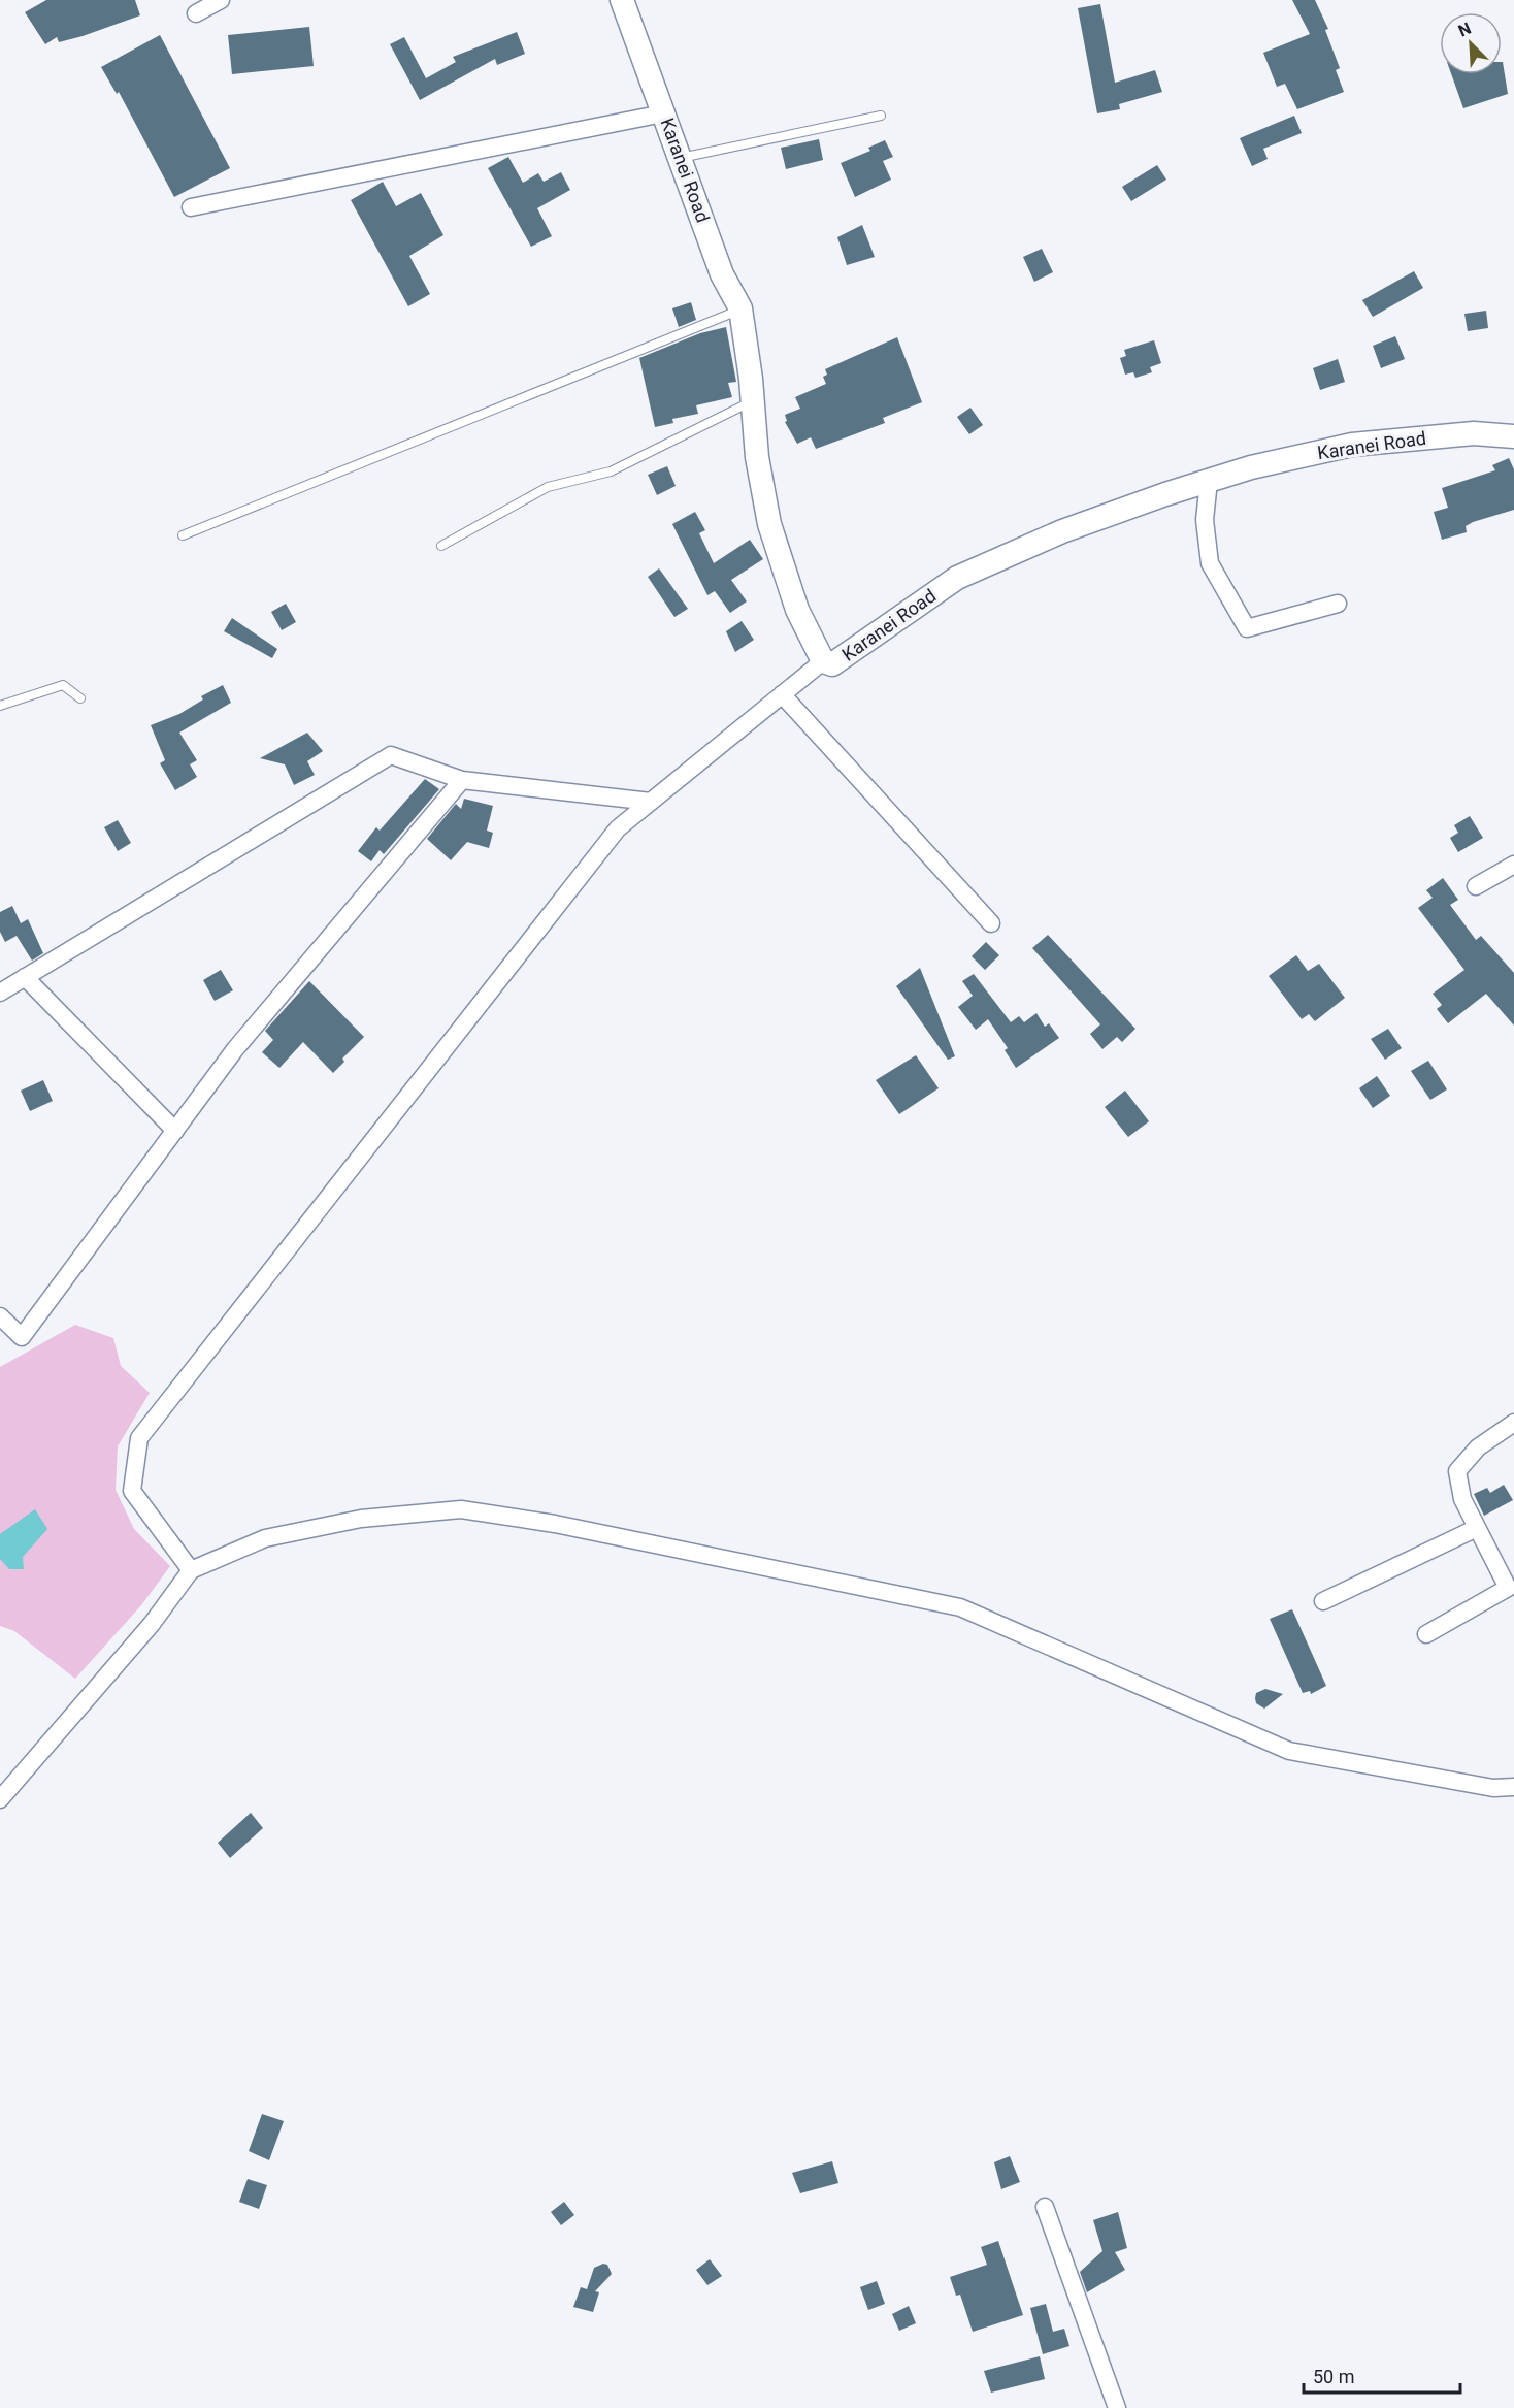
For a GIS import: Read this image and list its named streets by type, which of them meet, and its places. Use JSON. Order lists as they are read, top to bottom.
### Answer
{
  "streets": {
    "street": ["Karanei Road"]
  },
  "scale_bar": "50 m",
  "north": "top left"
}
